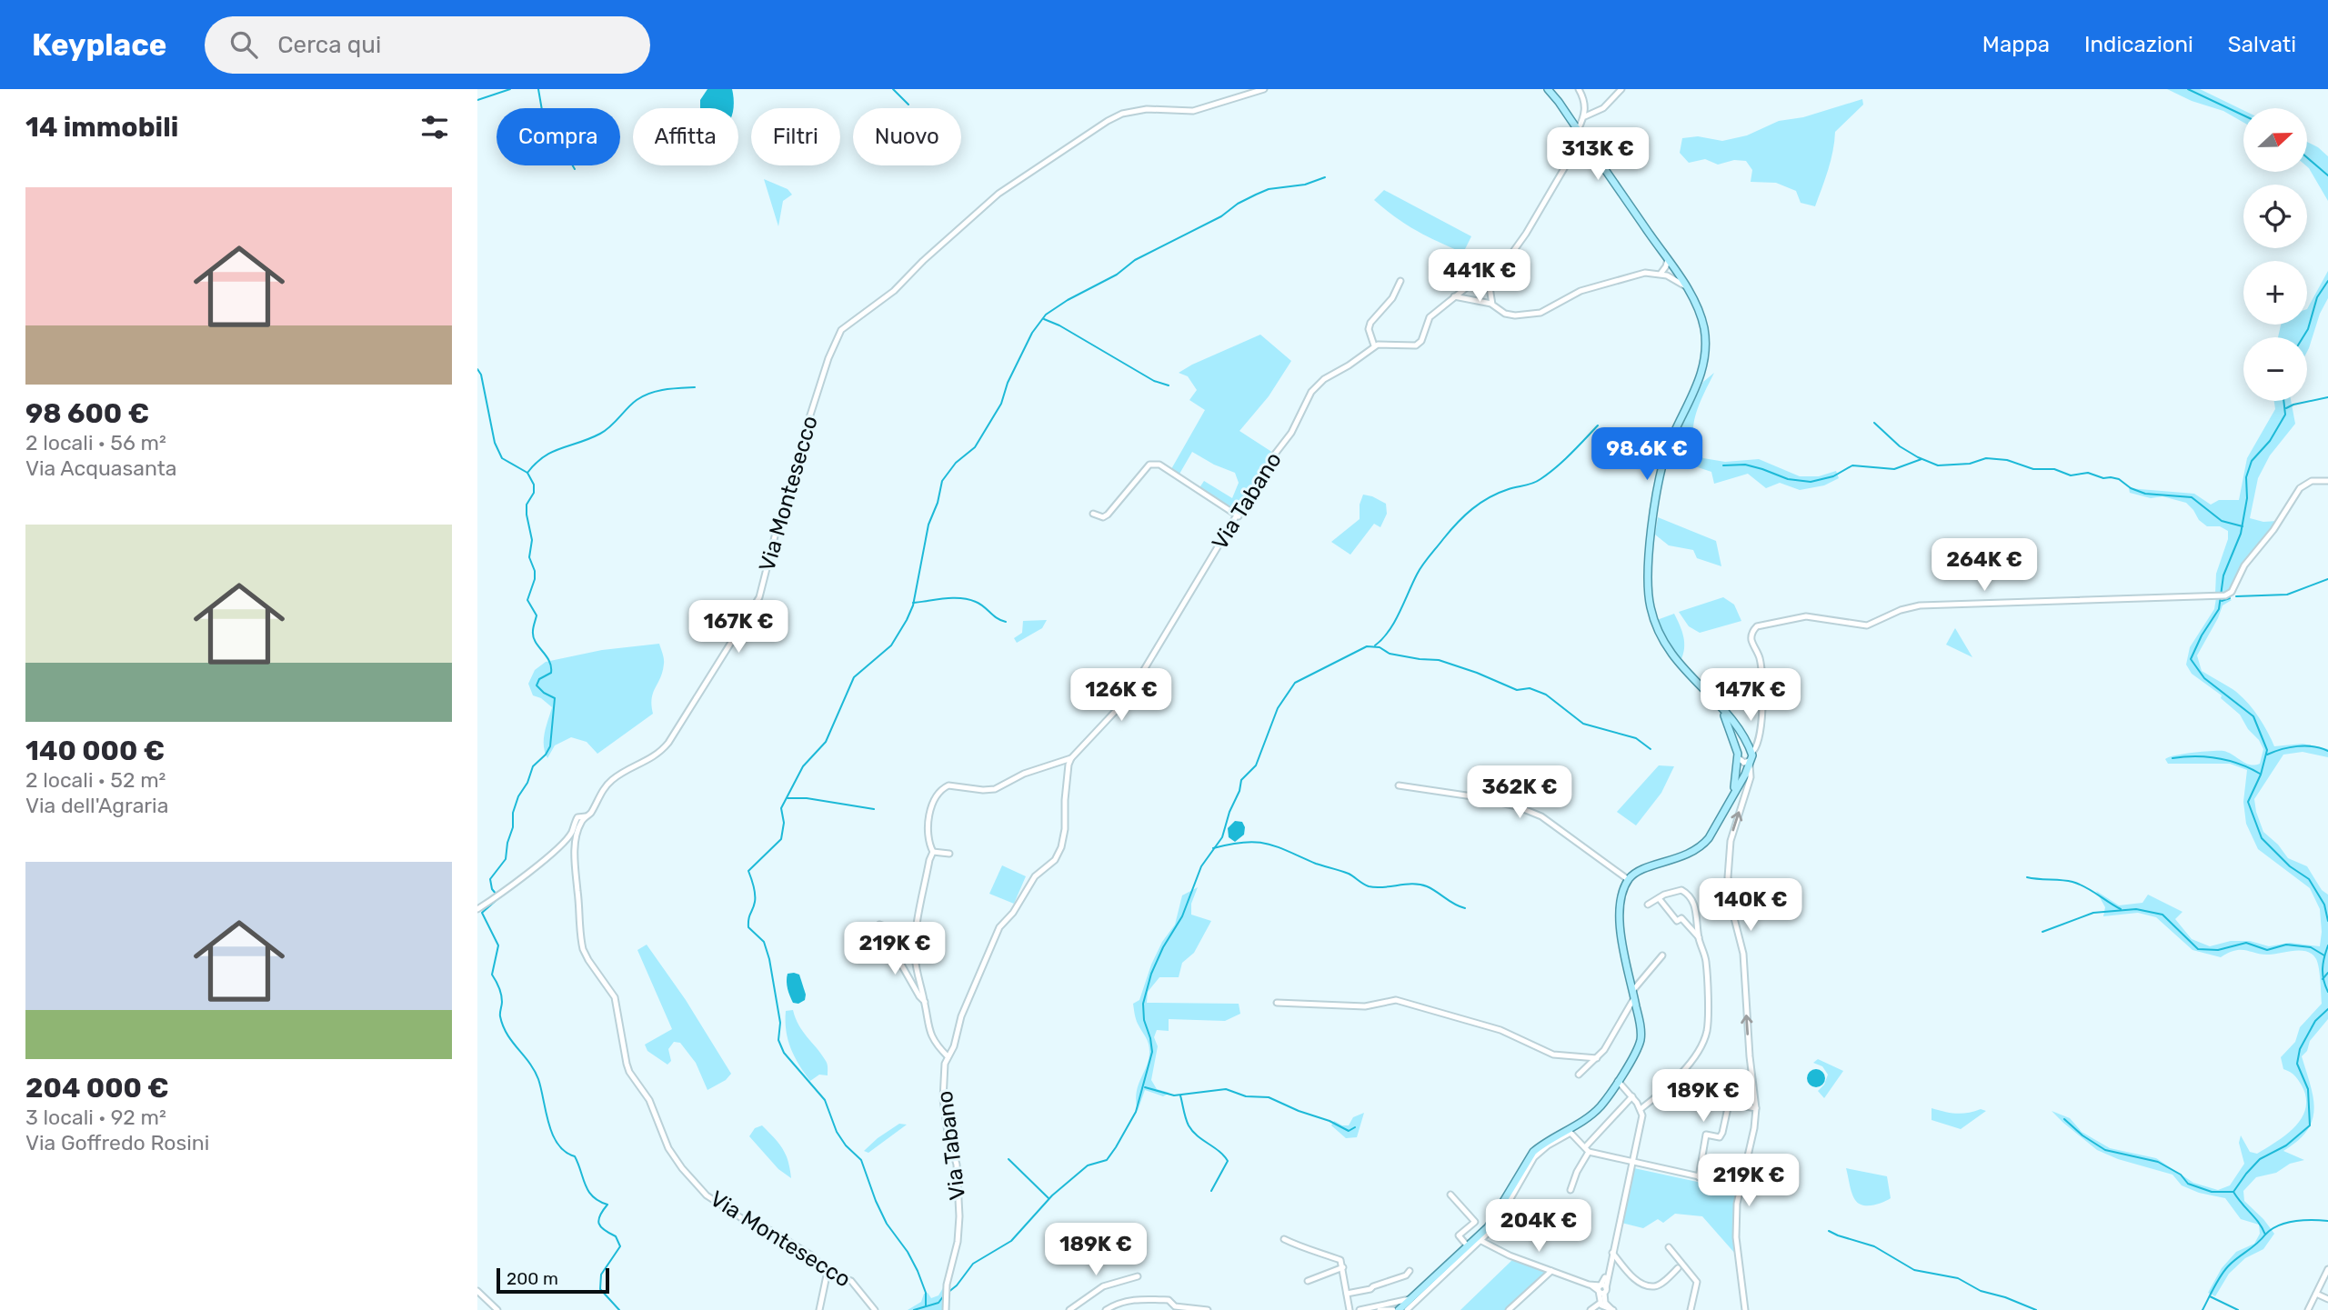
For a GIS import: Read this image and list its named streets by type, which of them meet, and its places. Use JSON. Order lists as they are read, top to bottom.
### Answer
{
  "streets": {
    "street": ["Via Montesecco", "Via Tabano"]
  },
  "scale_bar": "200 m",
  "north": "right",
  "page": {
    "header": "Keyplace",
    "search": "Cerca qui",
    "nav": ["Mappa", "Indicazioni", "Salvati"],
    "heading": "14 immobili",
    "map_buttons": ["+", "−"],
    "chip": [
      "Compra",
      "Affitta",
      "Filtri",
      "Nuovo"
    ],
    "price": [
      "313K €",
      "441K €",
      "98.6K €",
      "264K €",
      "167K €",
      "126K €",
      "147K €",
      "362K €",
      "140K €",
      "219K €",
      "189K €",
      "219K €",
      "204K €",
      "189K €"
    ],
    "list": [
      {
        "name": "98 600 €",
        "note": "2 locali · 56 m² · Via Acquasanta"
      },
      {
        "name": "140 000 €",
        "note": "2 locali · 52 m² · Via dell'Agraria"
      },
      {
        "name": "204 000 €",
        "note": "3 locali · 92 m² · Via Goffredo Rosini"
      }
    ],
    "scale": "200 m"
  }
}
